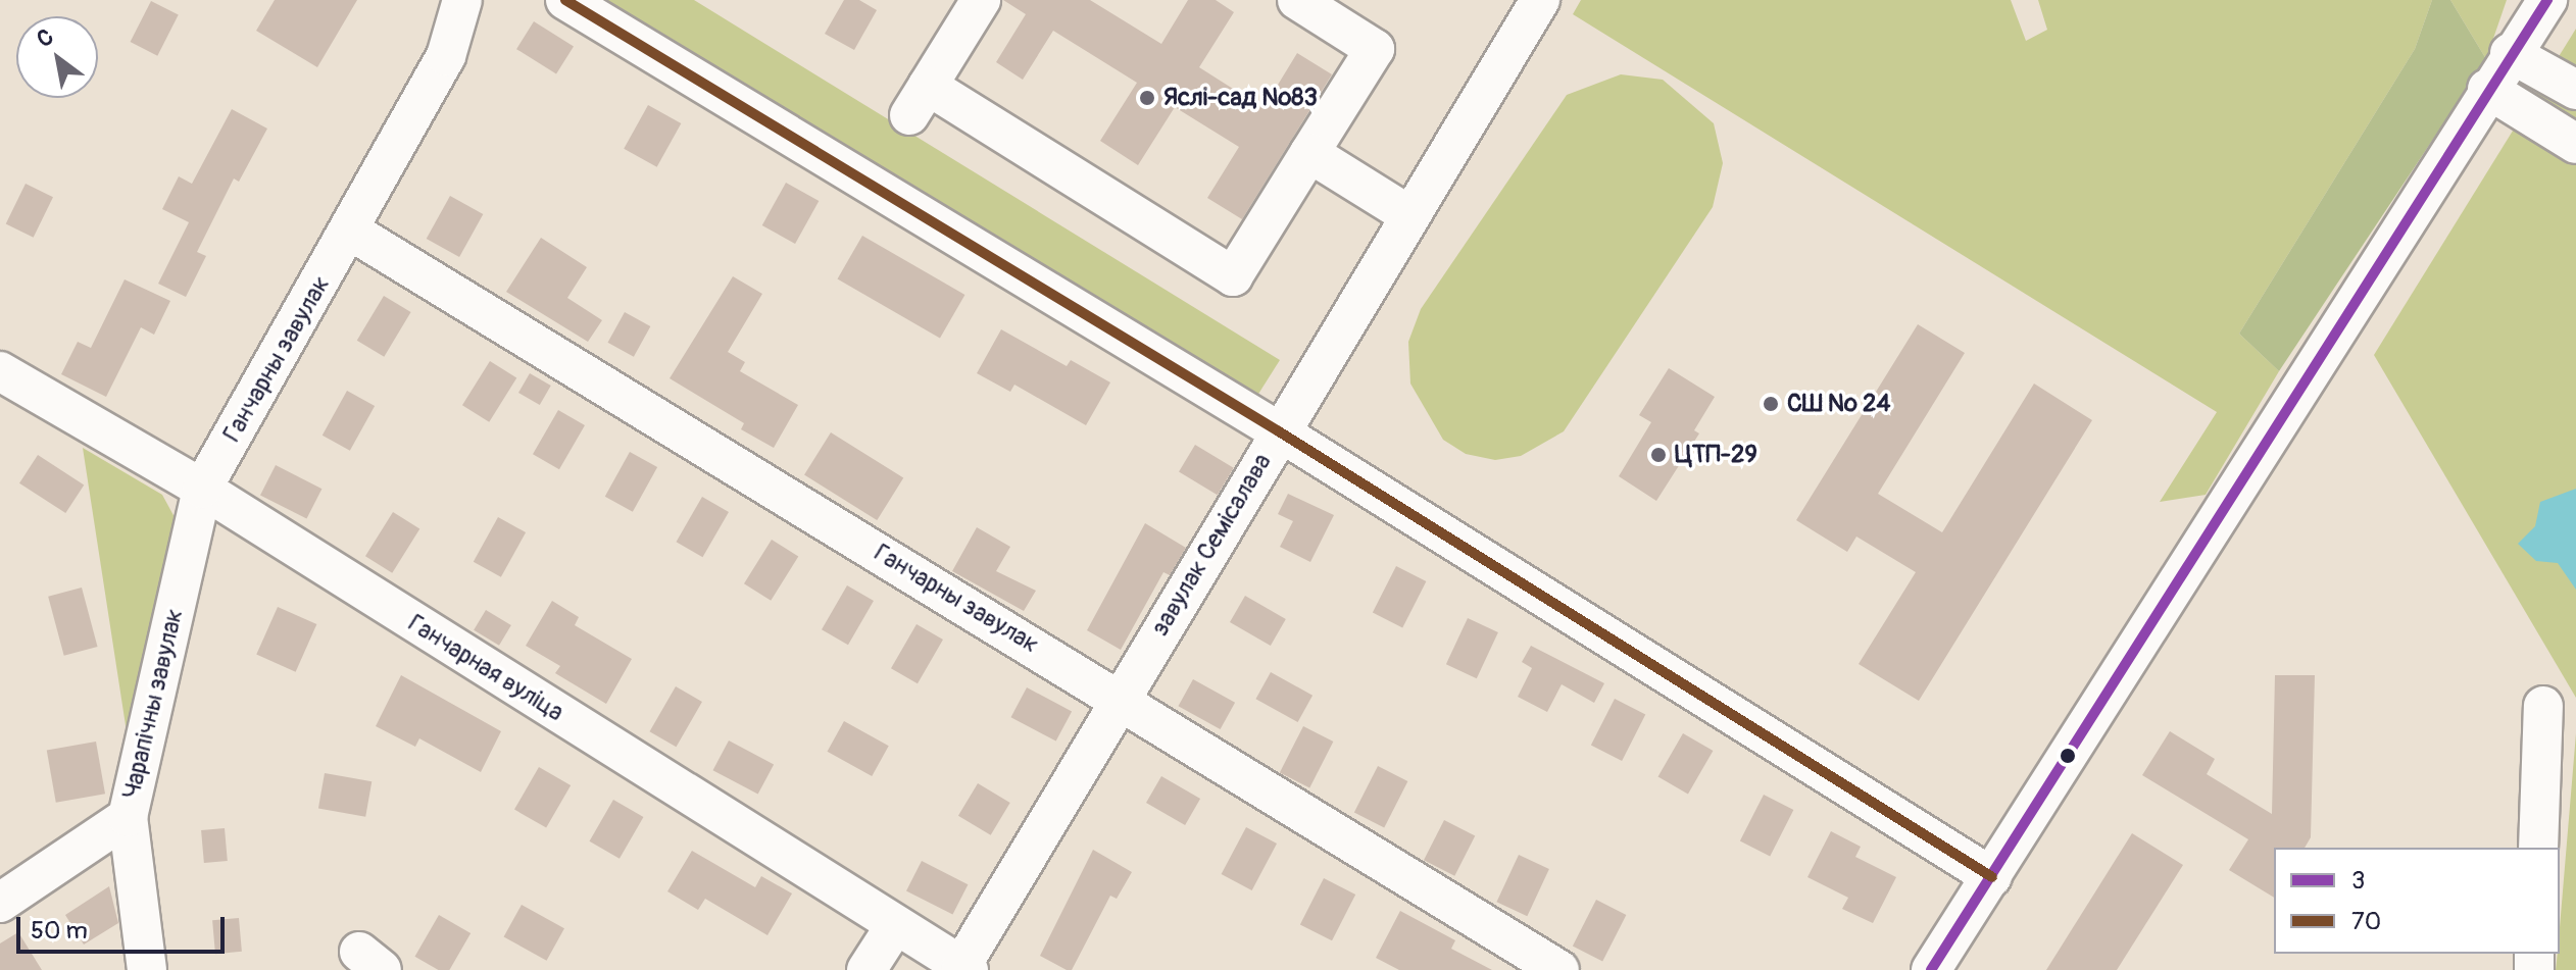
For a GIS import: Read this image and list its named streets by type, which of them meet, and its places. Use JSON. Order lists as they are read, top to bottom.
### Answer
{
  "streets": {
    "street": [
      "Ганчарны завулак",
      "завулак Семісалава",
      "Ганчарная вуліца",
      "Чарапічны завулак"
    ]
  },
  "crossings": [
    ["Ганчарны завулак", "завулак Семісалава"],
    ["Ганчарны завулак", "Ганчарная вуліца"],
    ["Ганчарны завулак", "Чарапічны завулак"],
    ["завулак Семісалава", "Ганчарная вуліца"],
    ["Ганчарная вуліца", "Чарапічны завулак"]
  ],
  "places": ["Яслі-сад №83", "СШ № 24", "ЦТП-29"],
  "lines": ["transit line 3", "transit line 70"],
  "legend": ["3", "70"],
  "scale_bar": "50 m",
  "north": "top left"
}
